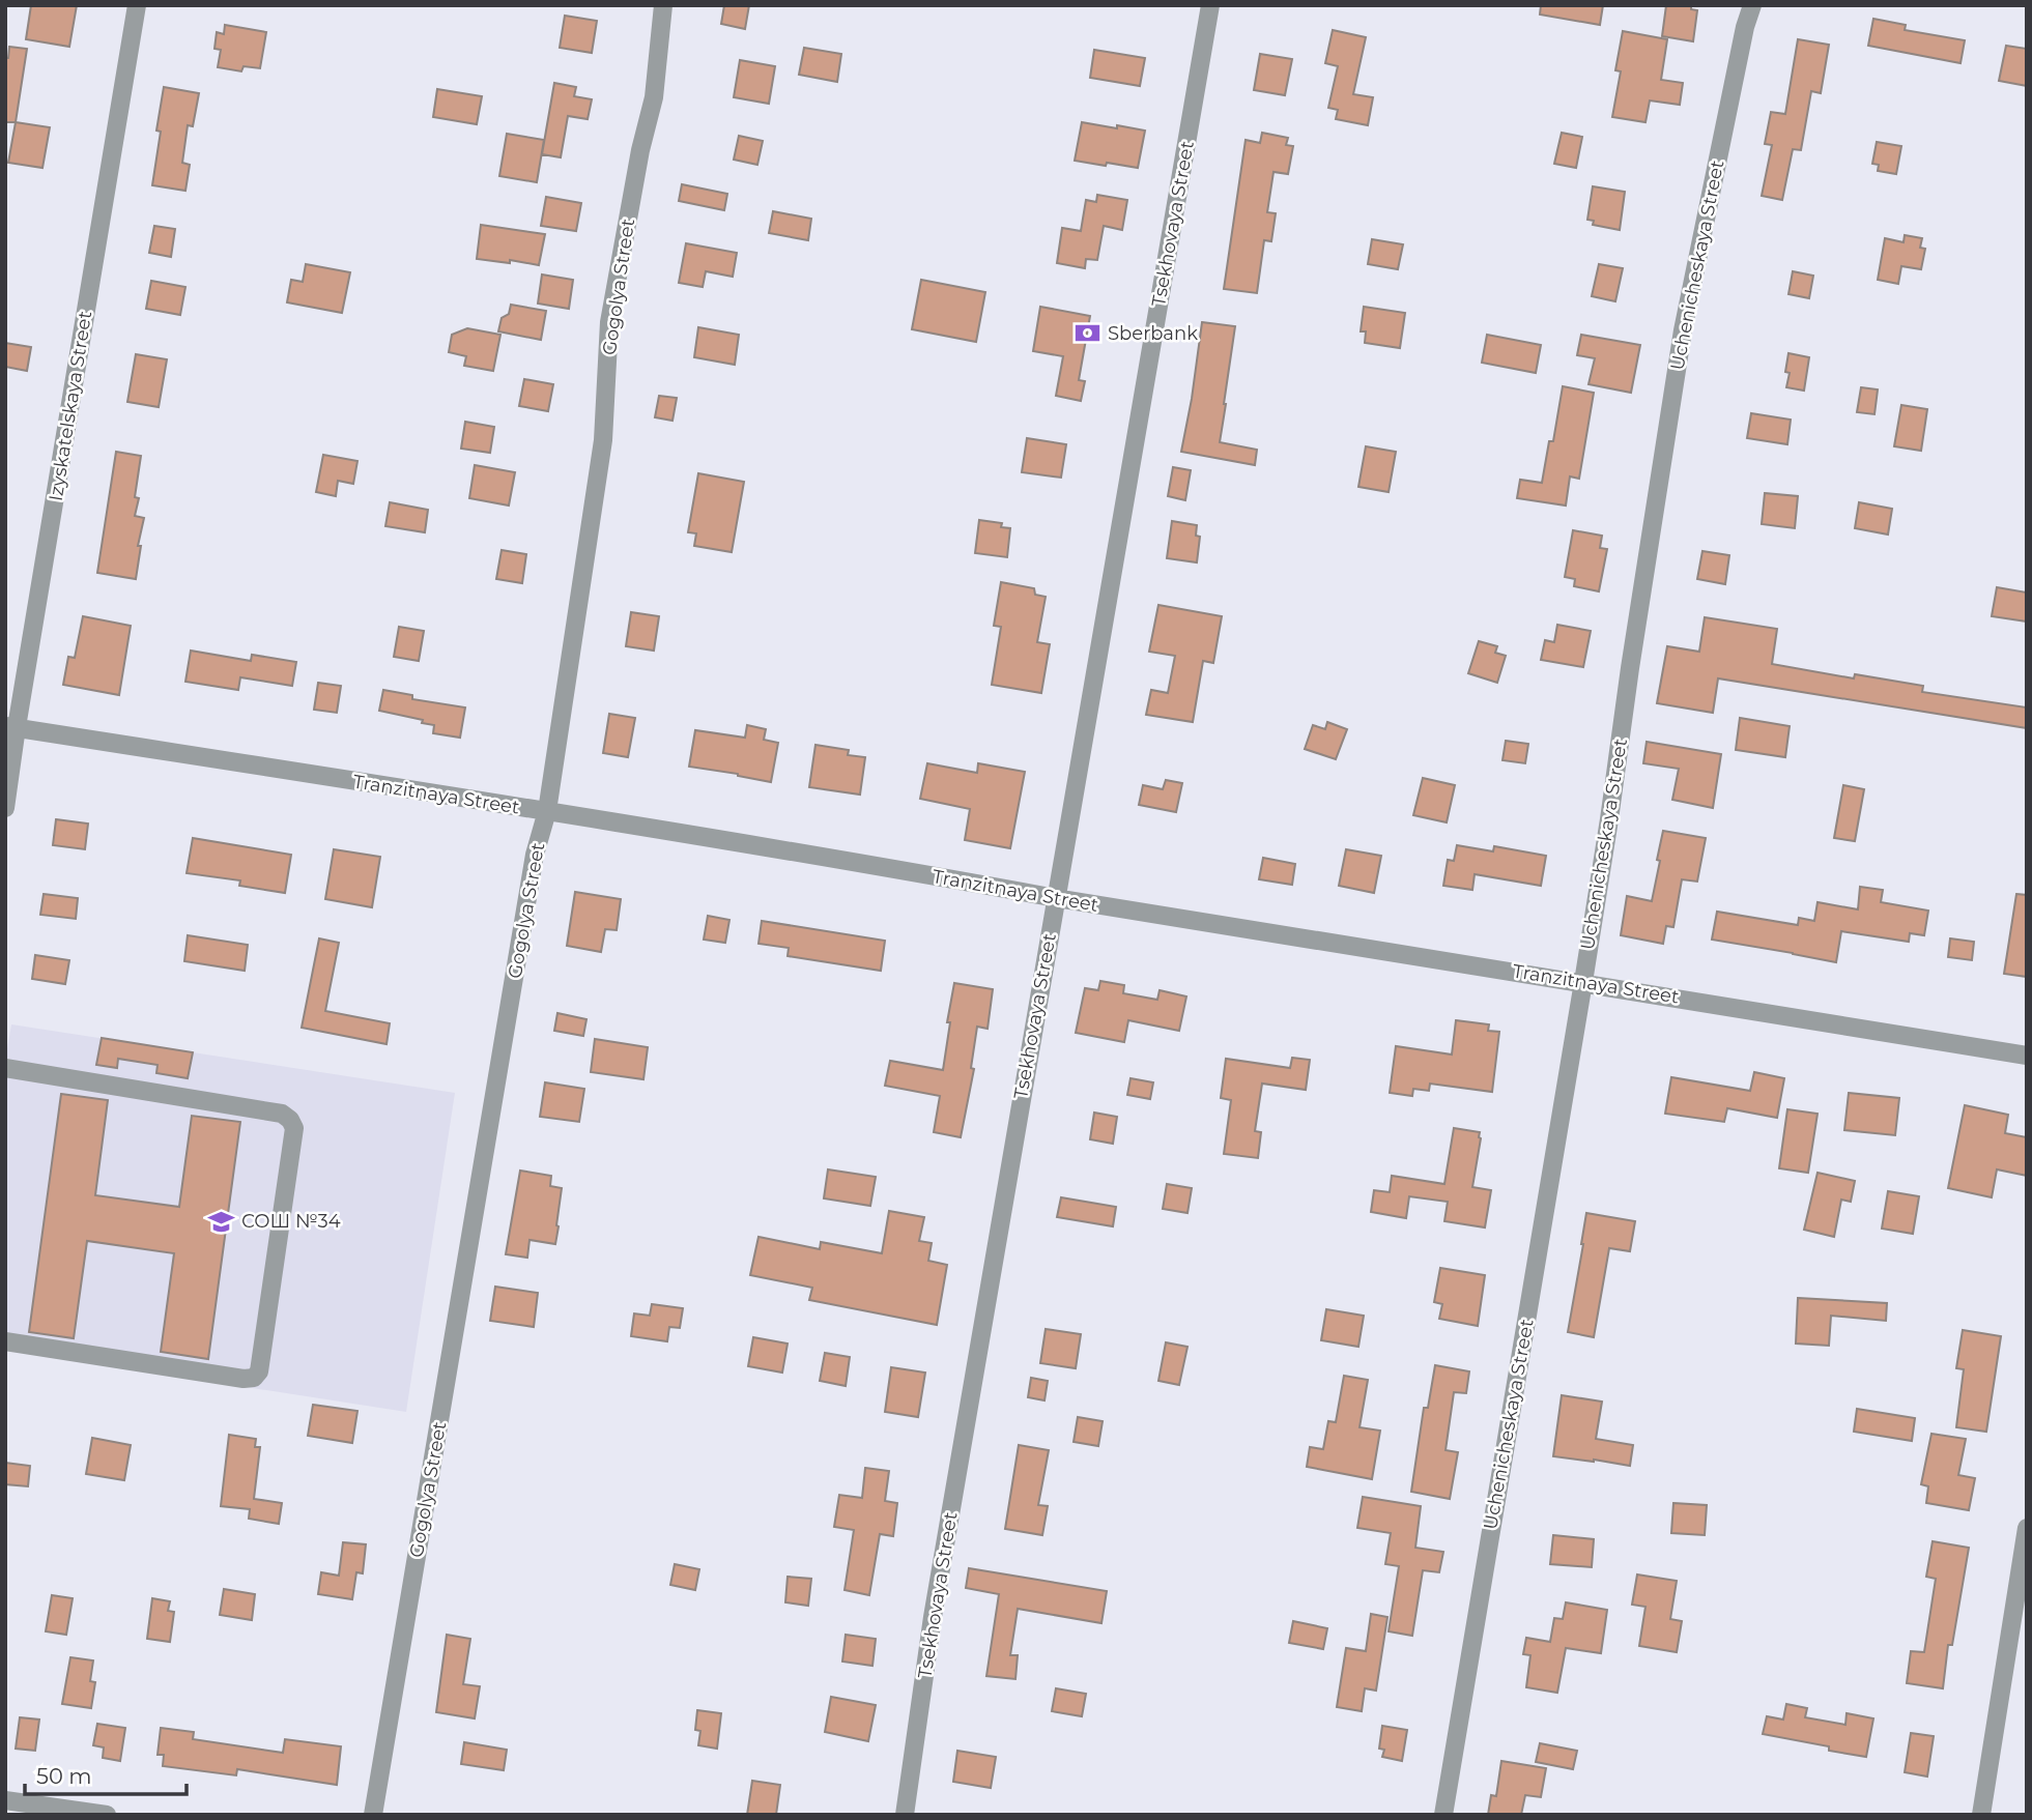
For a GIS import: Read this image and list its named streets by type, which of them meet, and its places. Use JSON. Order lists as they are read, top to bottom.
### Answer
{
  "streets": {
    "street": [
      "Tsekhovaya Street",
      "Uchenicheskaya Street",
      "Gogolya Street",
      "Izyskatelskaya Street",
      "Tranzitnaya Street"
    ]
  },
  "crossings": [
    ["Tsekhovaya Street", "Tranzitnaya Street"],
    ["Uchenicheskaya Street", "Tranzitnaya Street"],
    ["Gogolya Street", "Tranzitnaya Street"],
    ["Izyskatelskaya Street", "Tranzitnaya Street"]
  ],
  "places": {
    "bank": ["Sberbank"],
    "school or university": ["СОШ №34"]
  },
  "scale_bar": "50 m"
}
